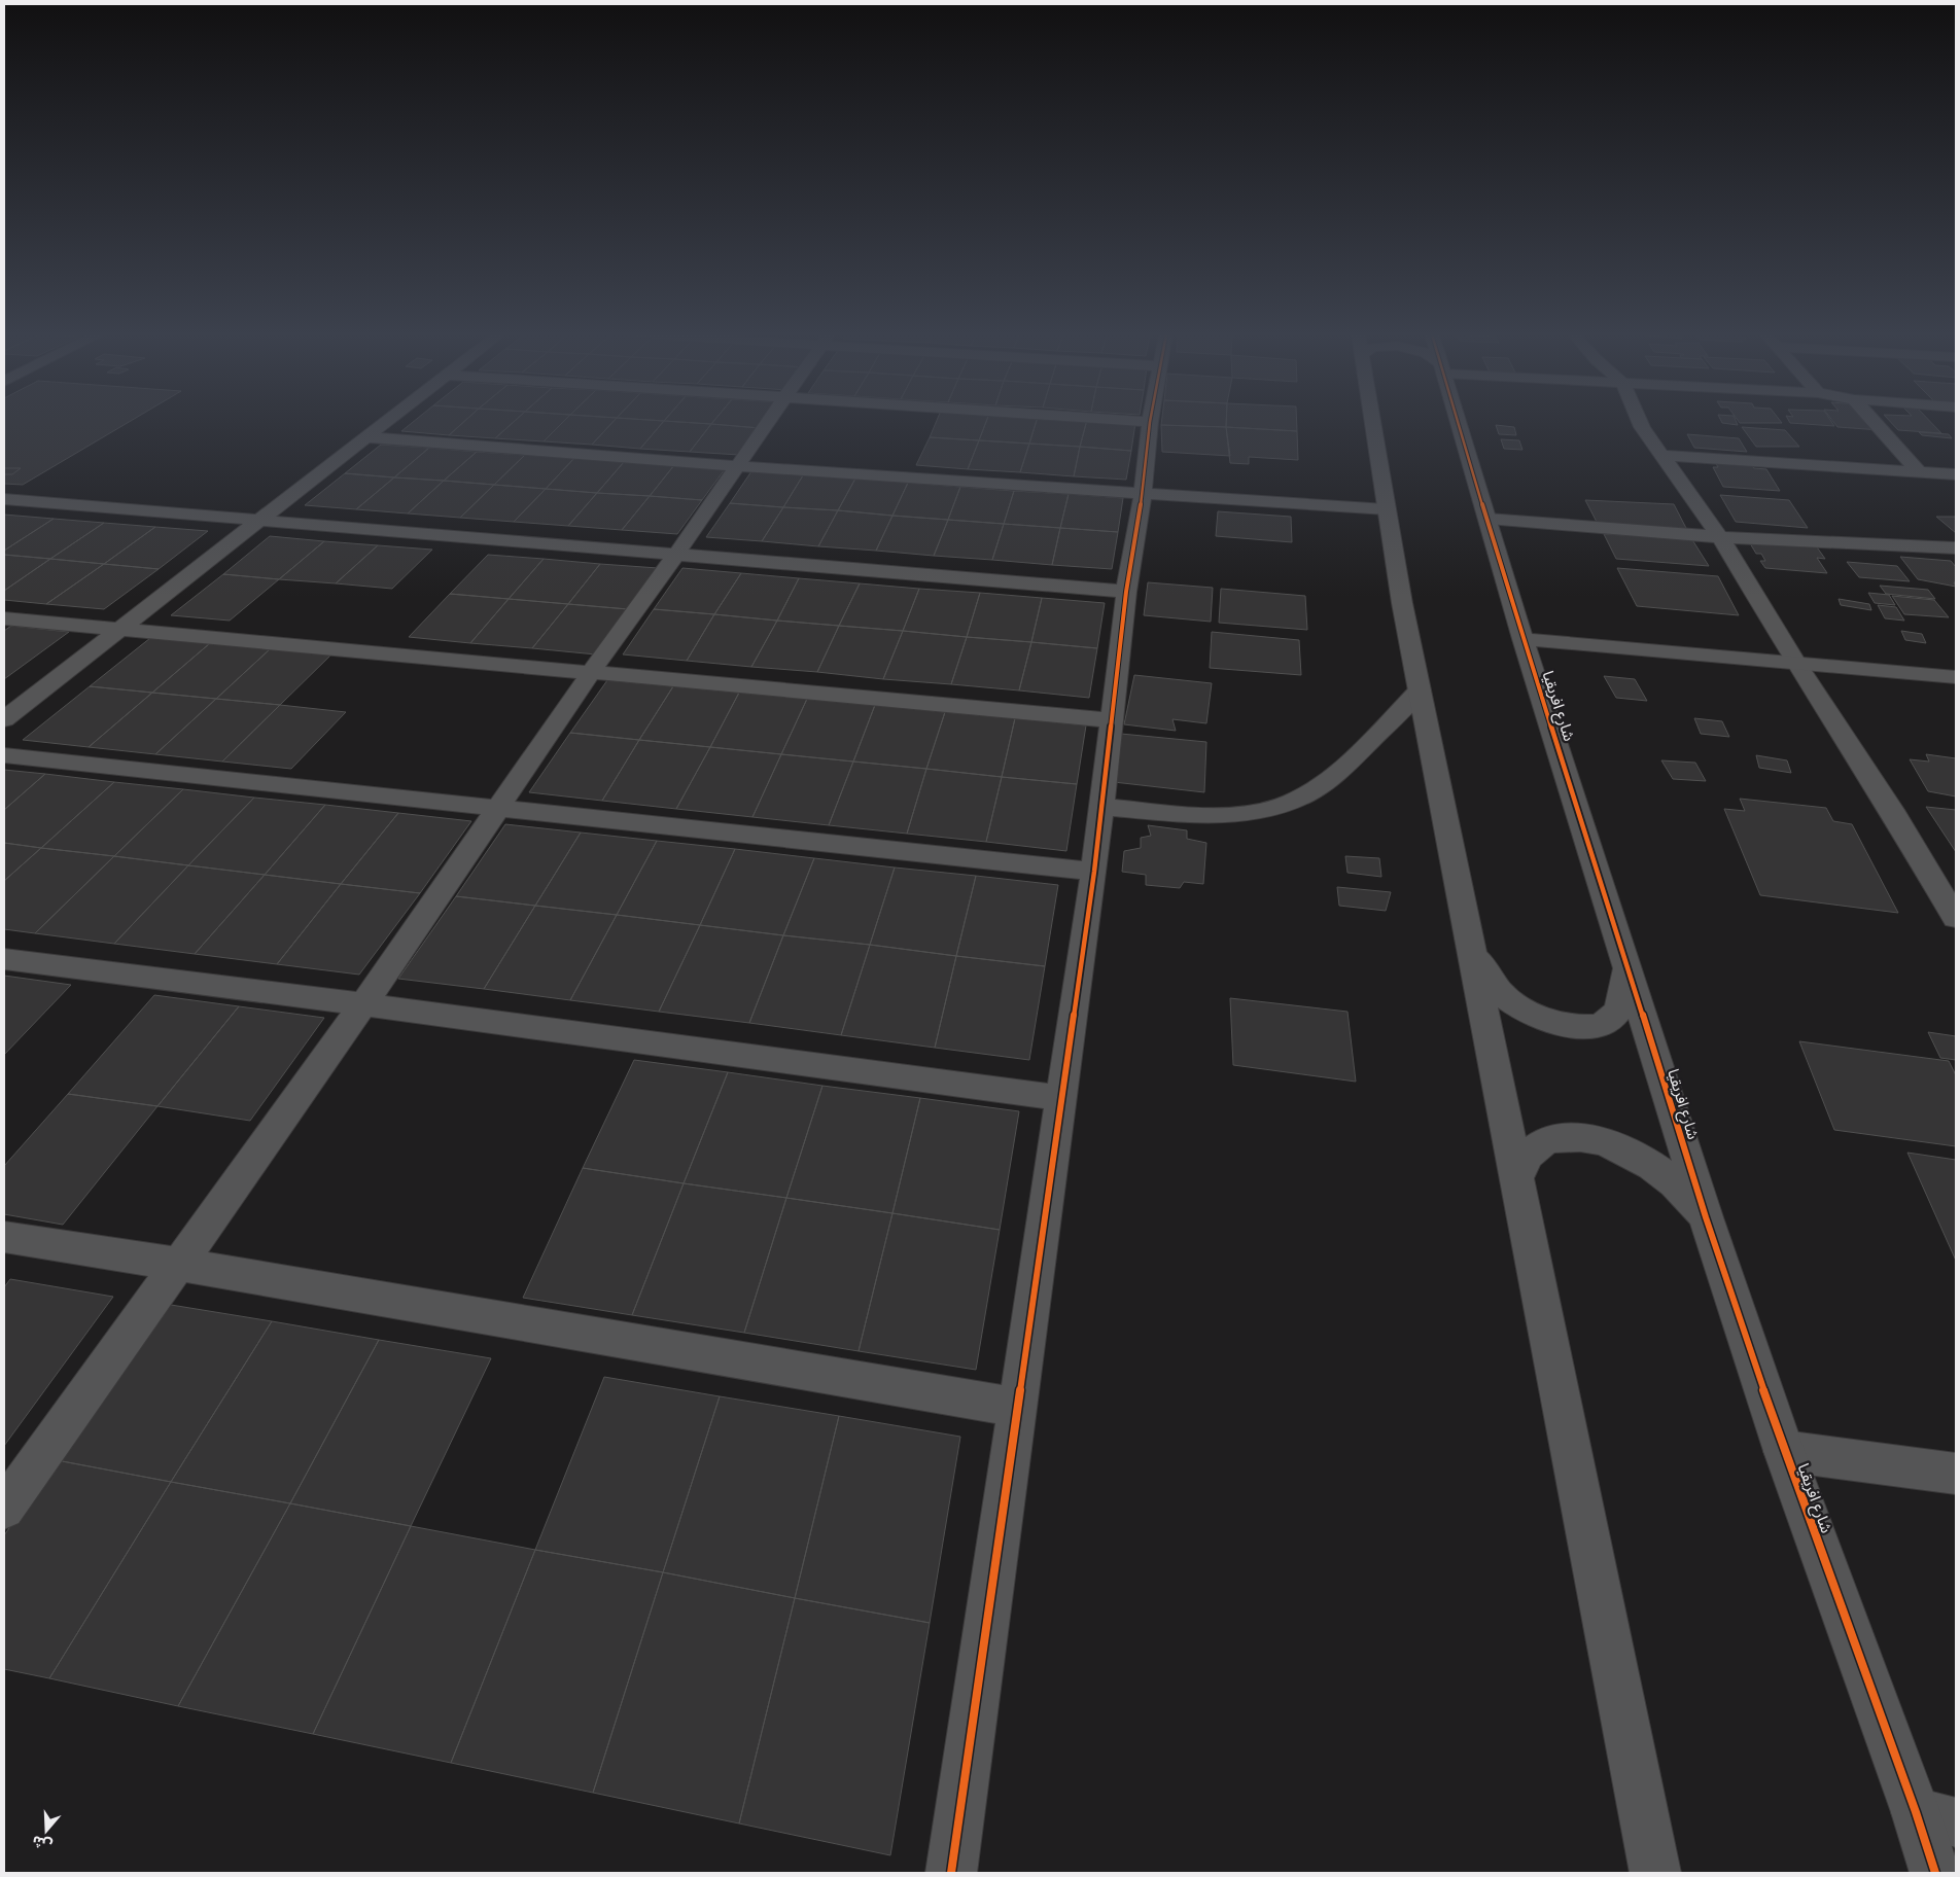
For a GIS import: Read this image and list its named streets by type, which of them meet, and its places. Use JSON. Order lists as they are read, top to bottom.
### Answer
{
  "streets": {
    "street": ["شارع افريقيا"]
  },
  "north": "bottom"
}
